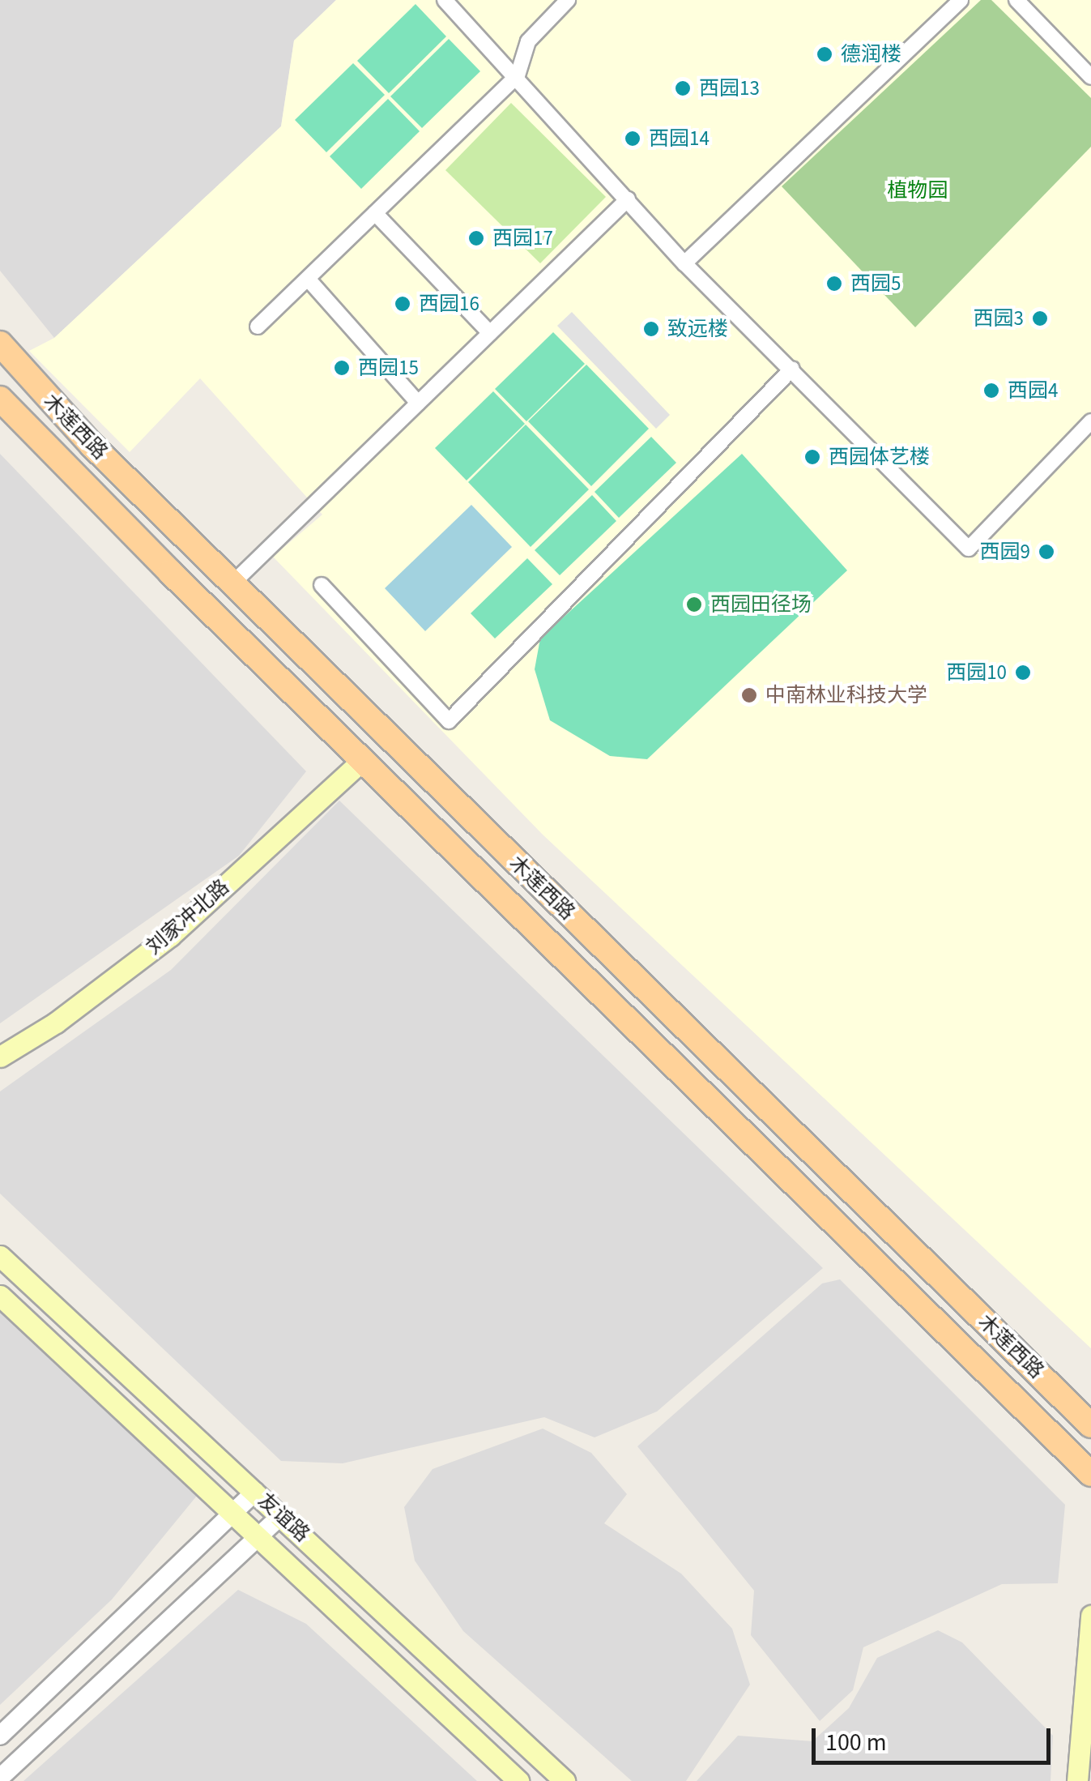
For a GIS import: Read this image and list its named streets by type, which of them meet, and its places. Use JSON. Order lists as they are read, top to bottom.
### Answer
{
  "streets": {
    "main road": ["木莲西路", "刘家冲北路", "友谊路"]
  },
  "crossings": [
    ["木莲西路", "刘家冲北路"]
  ],
  "parks": ["植物园"],
  "places": [
    "德润楼",
    "西园13",
    "西园14",
    "西园17",
    "西园5",
    "西园16",
    "西园3",
    "致远楼",
    "西园15",
    "西园4",
    "西园体艺楼",
    "西园9",
    "西园田径场",
    "西园10",
    "中南林业科技大学"
  ],
  "scale_bar": "100 m"
}
